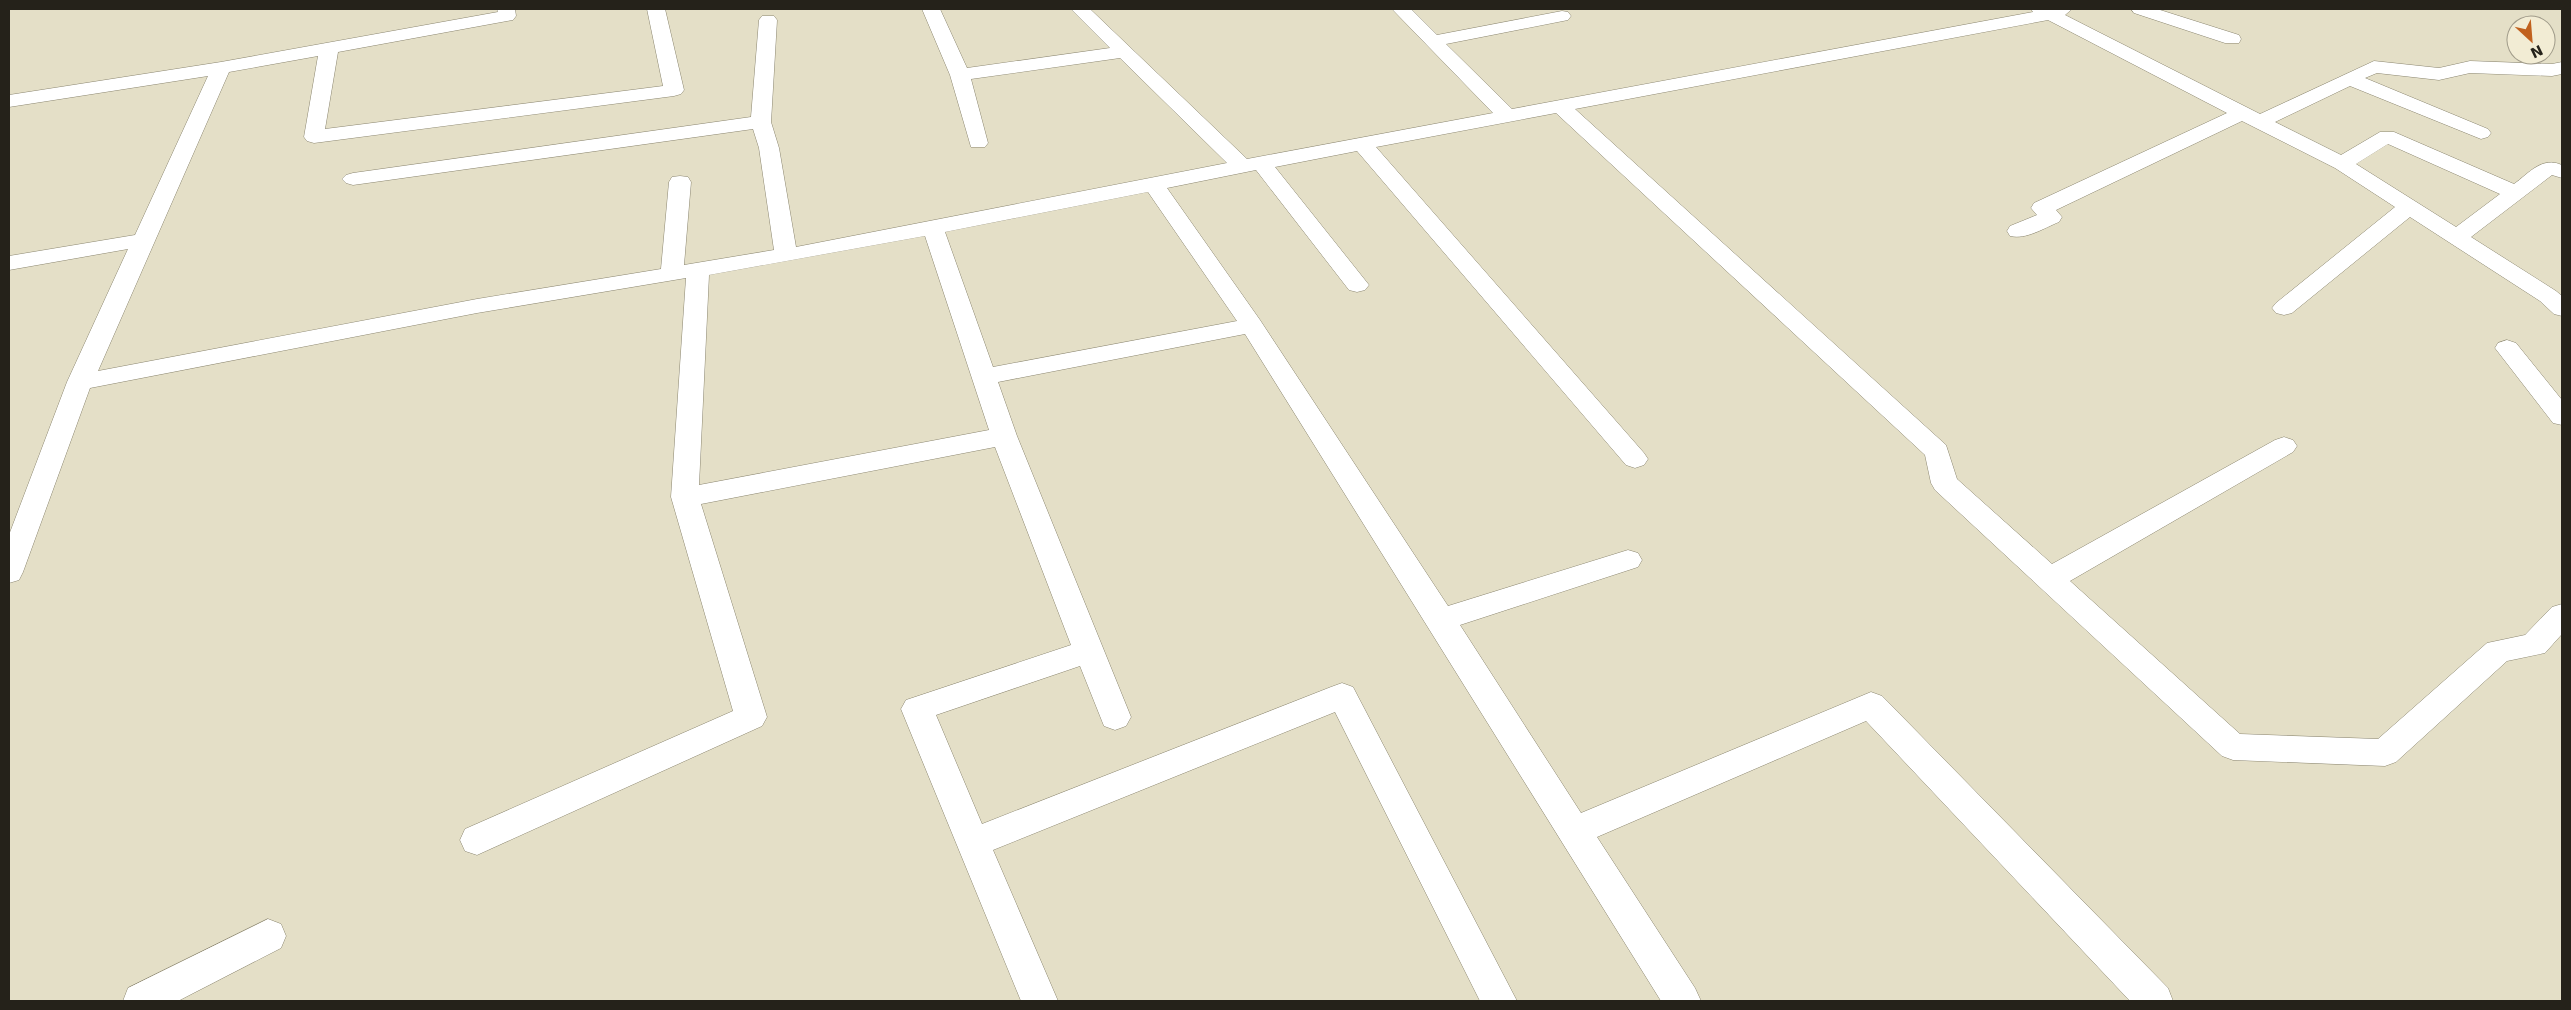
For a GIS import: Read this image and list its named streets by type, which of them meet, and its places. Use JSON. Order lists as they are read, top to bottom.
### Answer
{
  "north": "bottom right"
}
